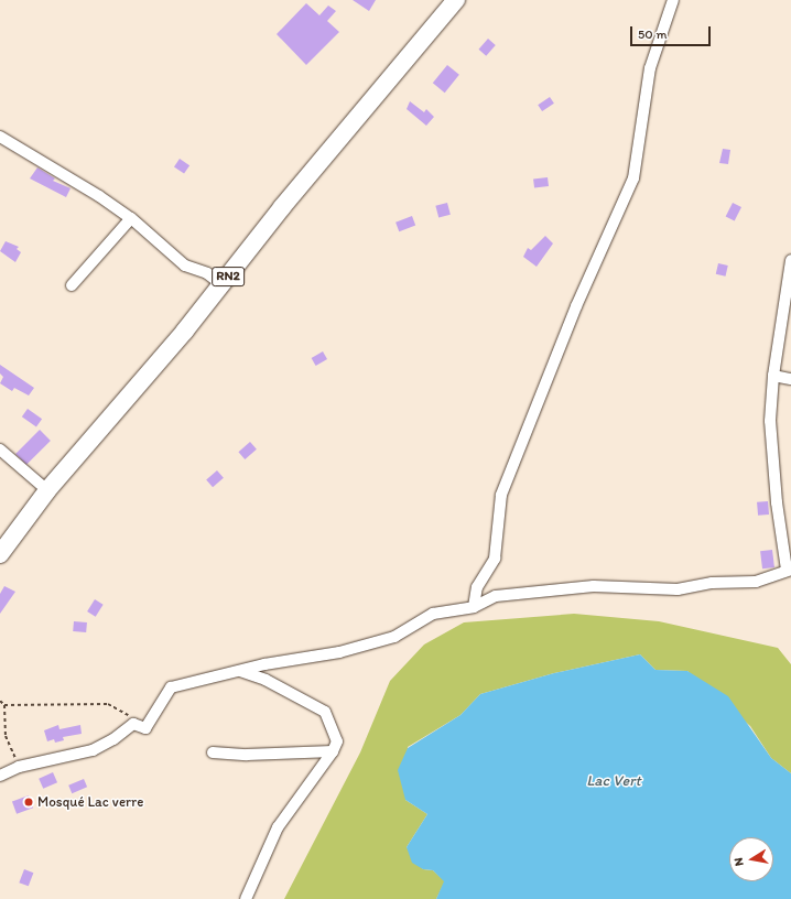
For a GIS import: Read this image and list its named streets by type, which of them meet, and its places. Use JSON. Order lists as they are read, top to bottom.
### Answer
{
  "streets": {
    "highway": ["RN2"]
  },
  "water": ["Lac Vert"],
  "places": ["Mosqué Lac verre"],
  "scale_bar": "50 m",
  "north": "left"
}
